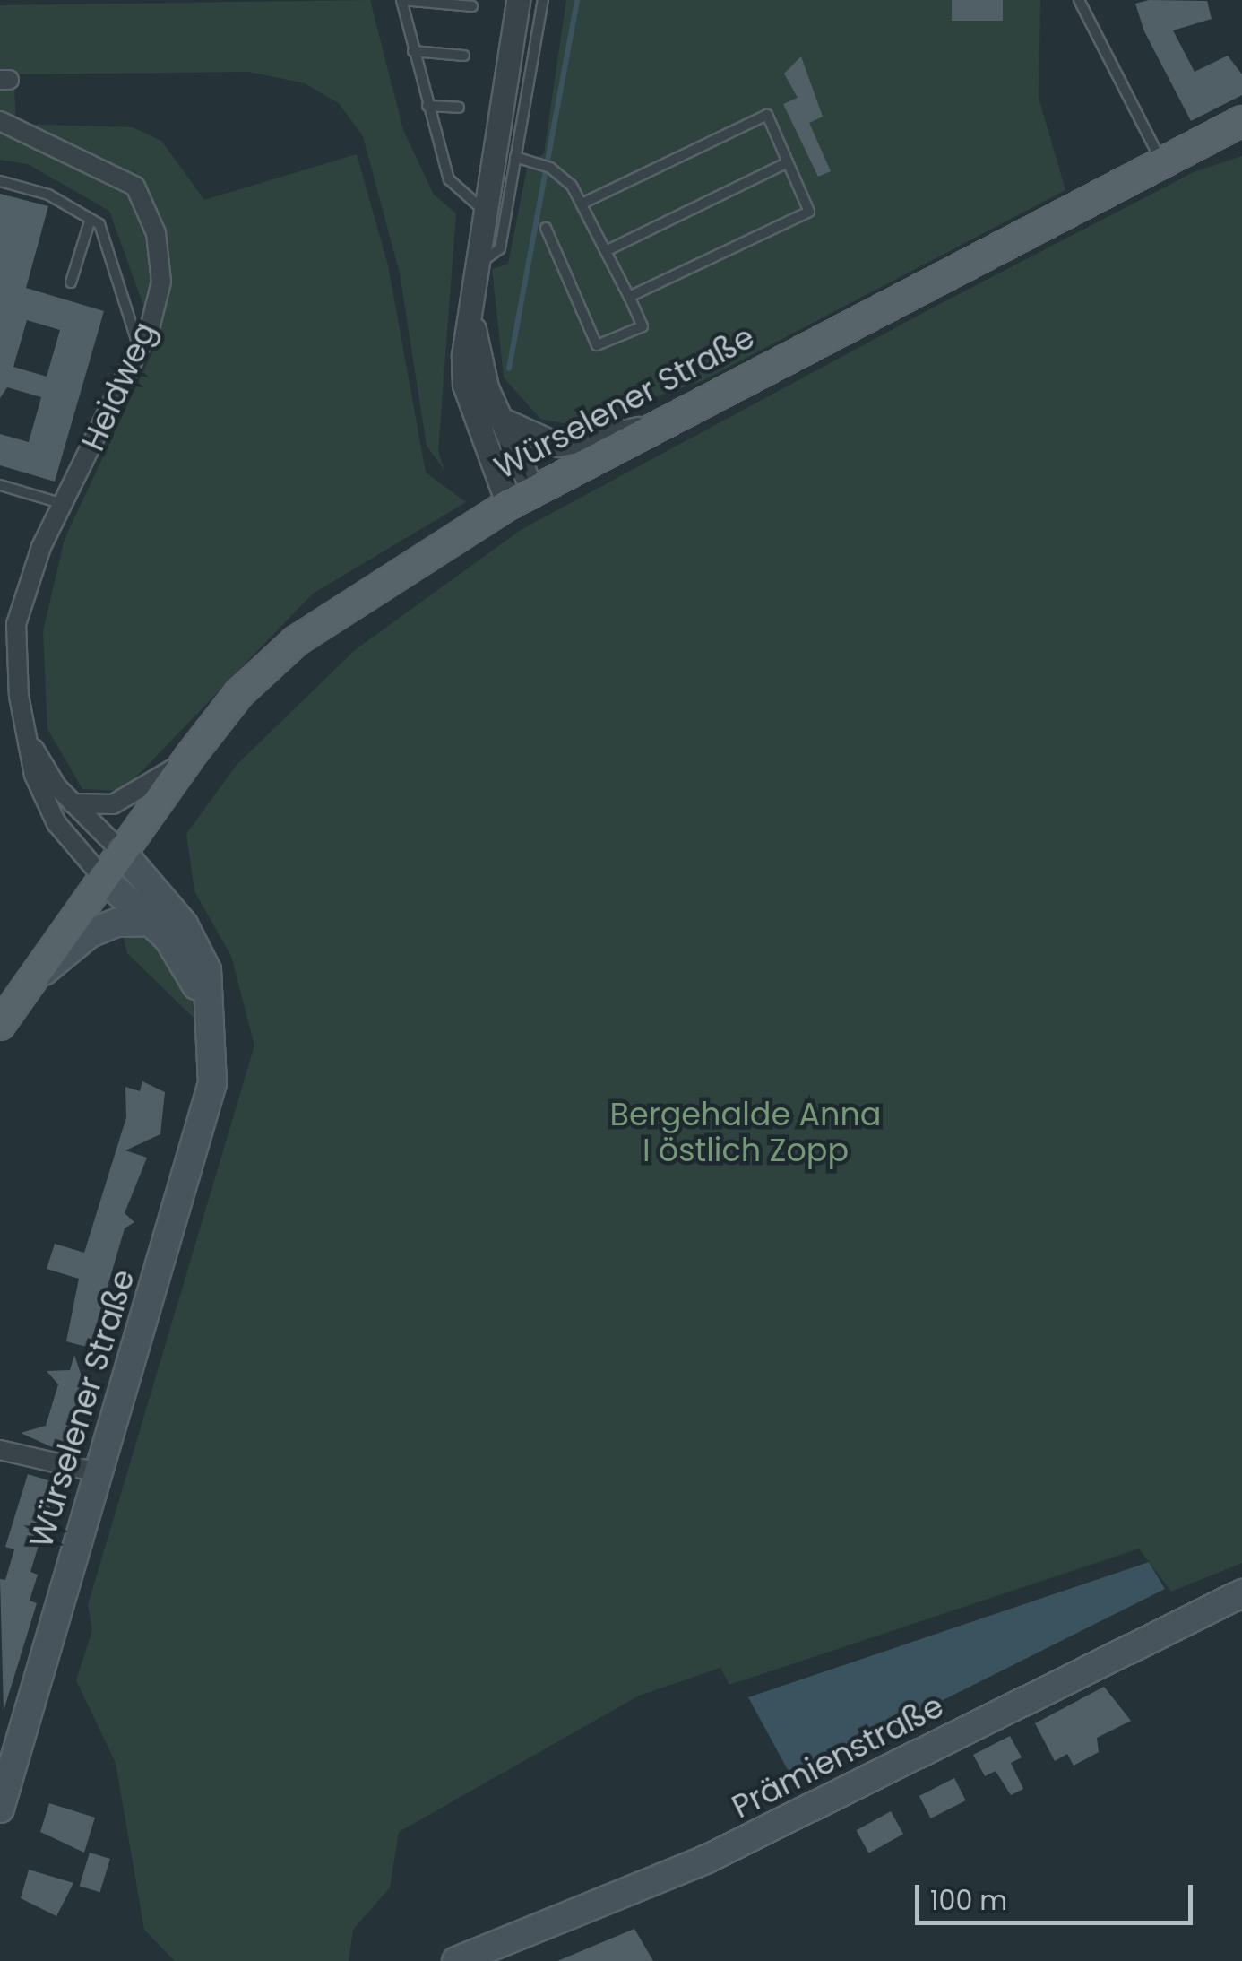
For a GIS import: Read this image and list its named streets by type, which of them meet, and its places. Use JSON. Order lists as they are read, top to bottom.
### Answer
{
  "streets": {
    "main road": ["Würselener Straße", "Prämienstraße"],
    "street": ["Heidweg"]
  },
  "crossings": [
    ["Heidweg", "Würselener Straße"]
  ],
  "parks": ["Bergehalde Anna I östlich Zopp"],
  "scale_bar": "100 m"
}
